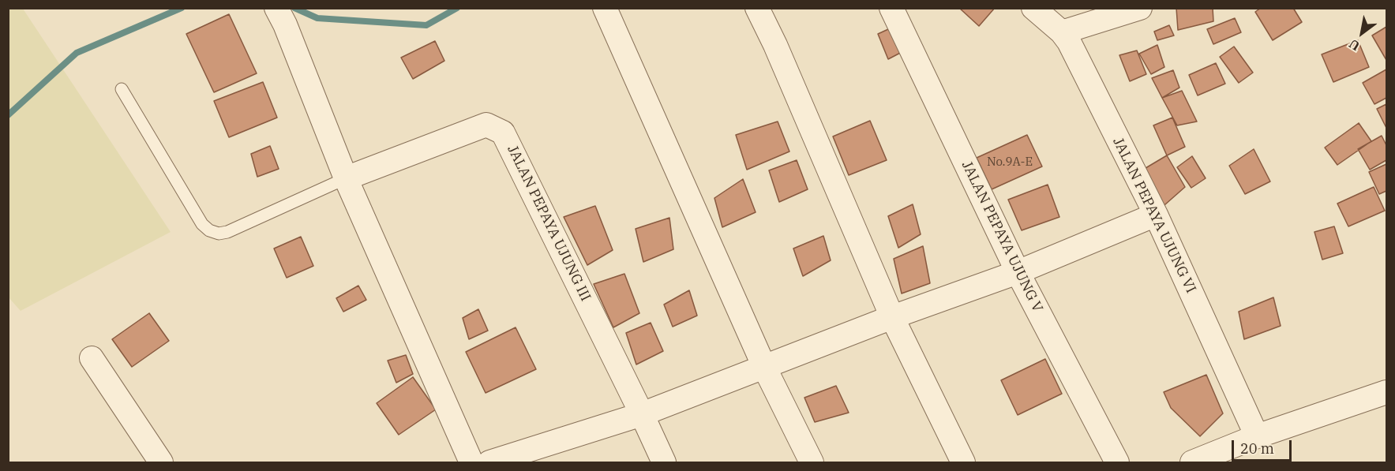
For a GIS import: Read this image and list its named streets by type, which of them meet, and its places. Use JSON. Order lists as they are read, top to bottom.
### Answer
{
  "streets": {
    "street": ["JALAN PEPAYA UJUNG VI", "JALAN PEPAYA UJUNG III", "JALAN PEPAYA UJUNG V"]
  },
  "house_numbers": ["No.9A-E"],
  "scale_bar": "20 m",
  "north": "bottom left"
}
